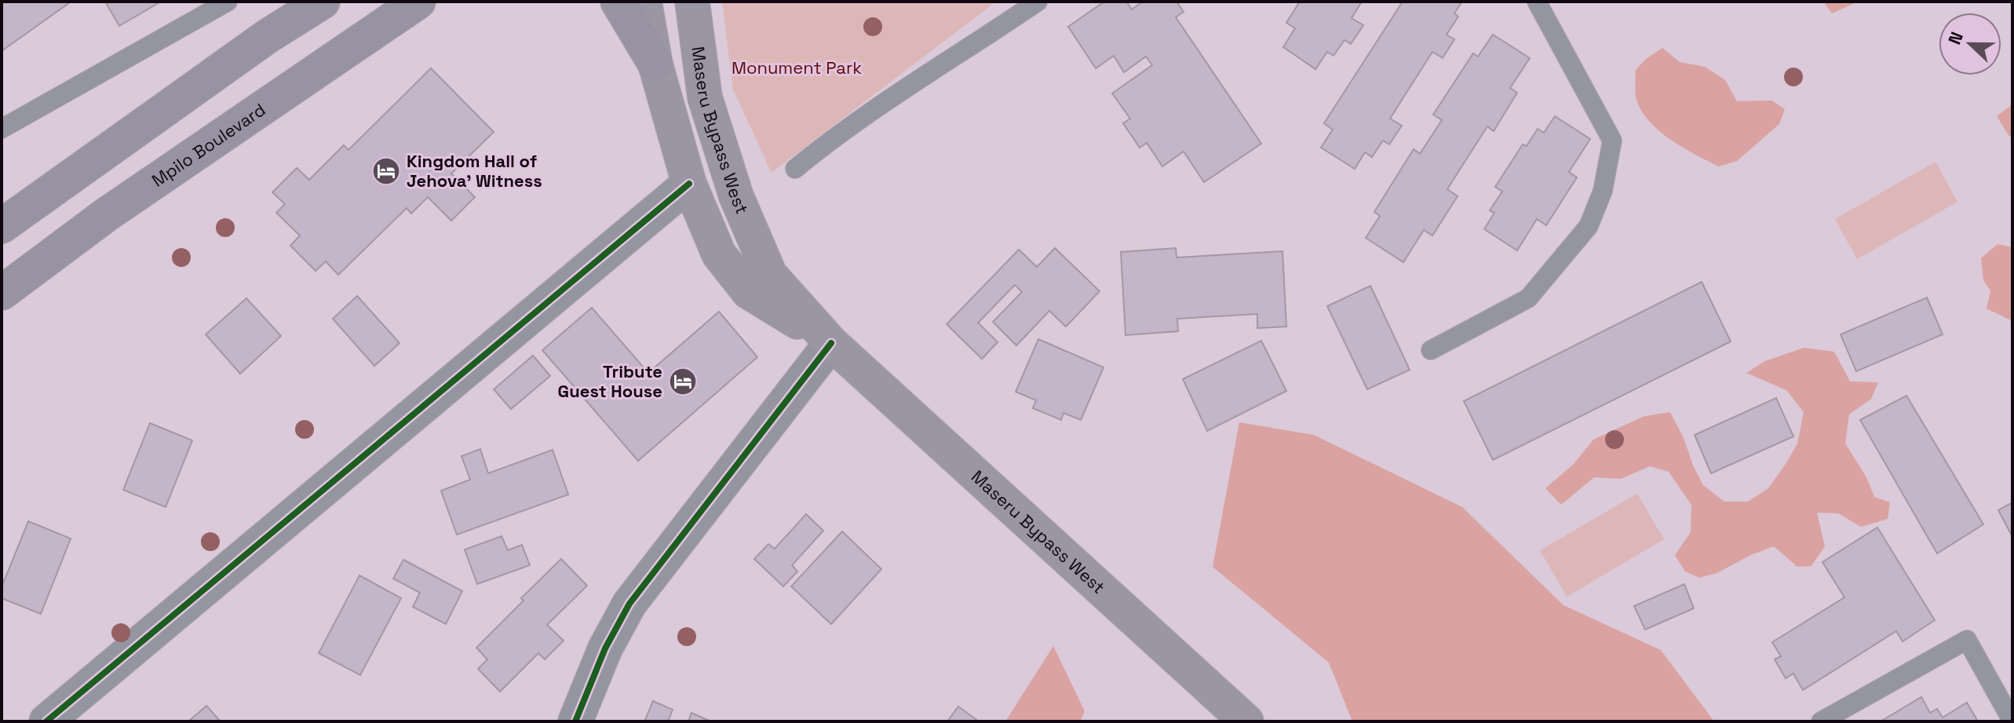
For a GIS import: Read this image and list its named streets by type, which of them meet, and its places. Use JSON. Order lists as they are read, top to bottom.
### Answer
{
  "streets": {
    "highway": ["Mpilo Boulevard"],
    "main road": ["Maseru Bypass West"]
  },
  "parks": ["Monument Park"],
  "places": {
    "hotel": ["Kingdom Hall of Jehova' Witness", "Tribute Guest House"]
  },
  "north": "left"
}
